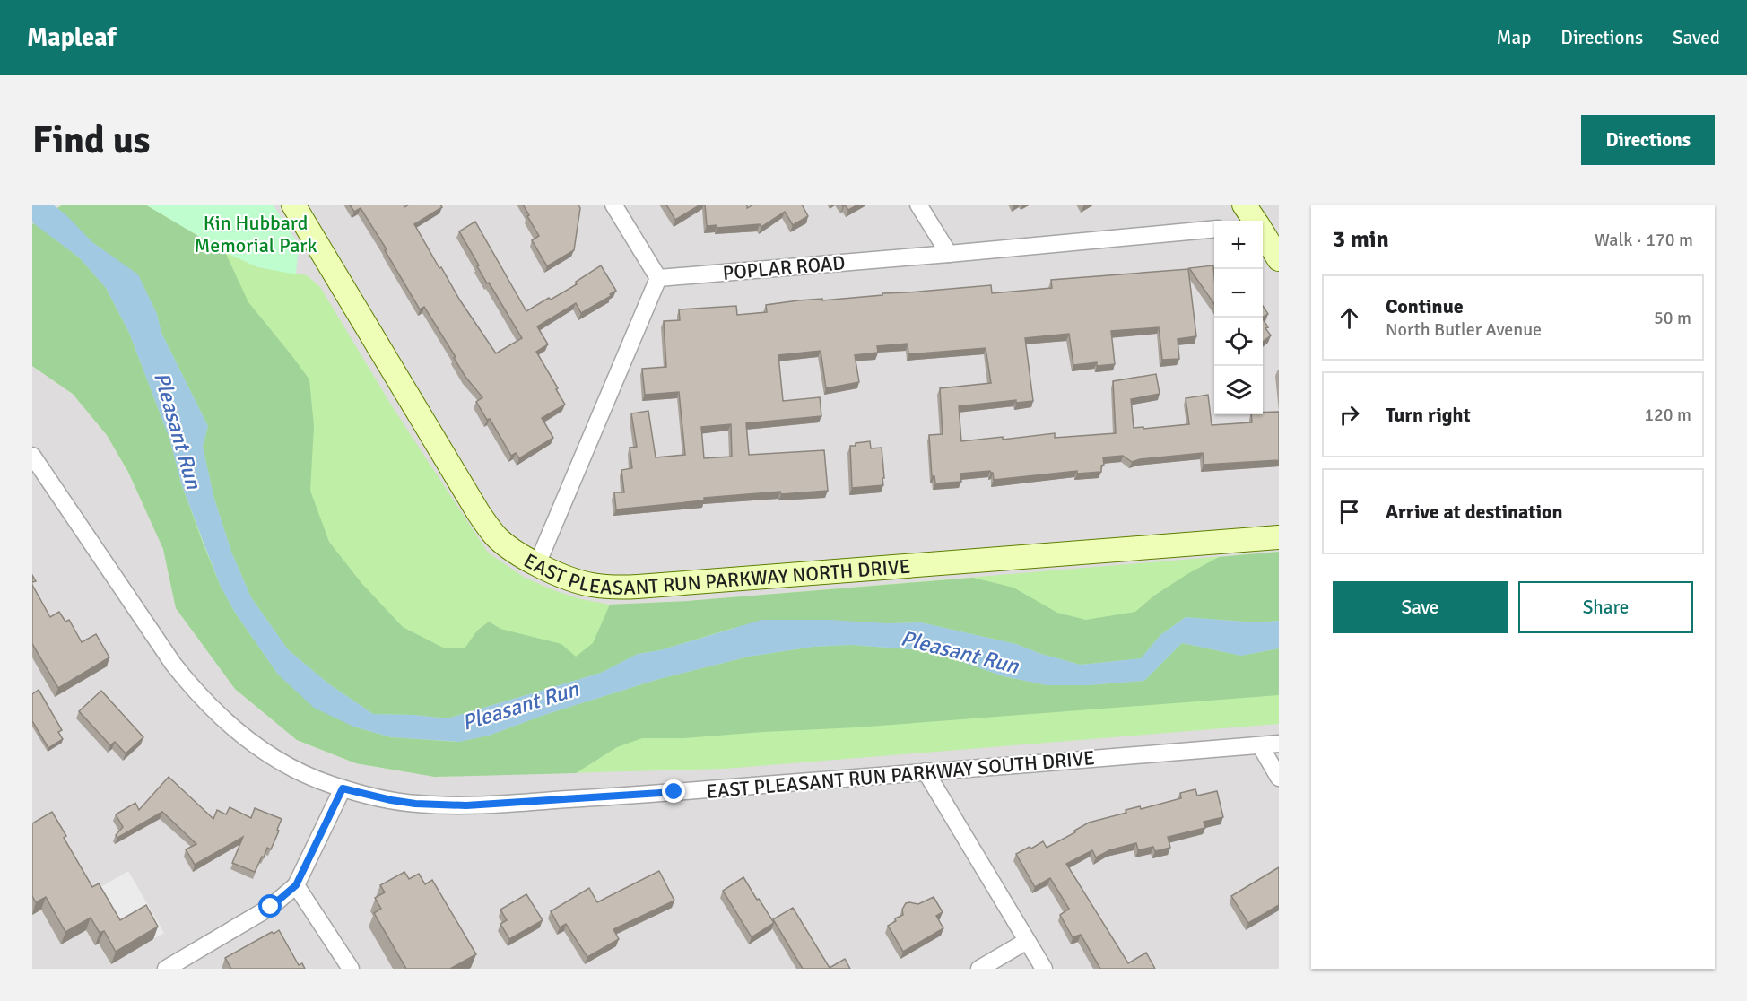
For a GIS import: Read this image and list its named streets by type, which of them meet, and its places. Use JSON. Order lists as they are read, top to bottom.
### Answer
{
  "streets": {
    "main road": ["EAST PLEASANT RUN PARKWAY NORTH DRIVE"],
    "street": ["POPLAR ROAD", "EAST PLEASANT RUN PARKWAY SOUTH DRIVE"]
  },
  "water": ["Pleasant Run"],
  "parks": ["Kin Hubbard Memorial Park"],
  "page": {
    "header": "Mapleaf",
    "nav": ["Map", "Directions", "Saved"],
    "buttons": [
      "Directions",
      ["Save", "Share"]
    ],
    "title": "Find us",
    "heading": ["3 min", "Walk · 170 m"],
    "map_buttons": ["+", "−"],
    "list": [
      ["Continue", "North Butler Avenue", "50 m"],
      ["Turn right", "120 m"],
      "Arrive at destination"
    ]
  }
}
